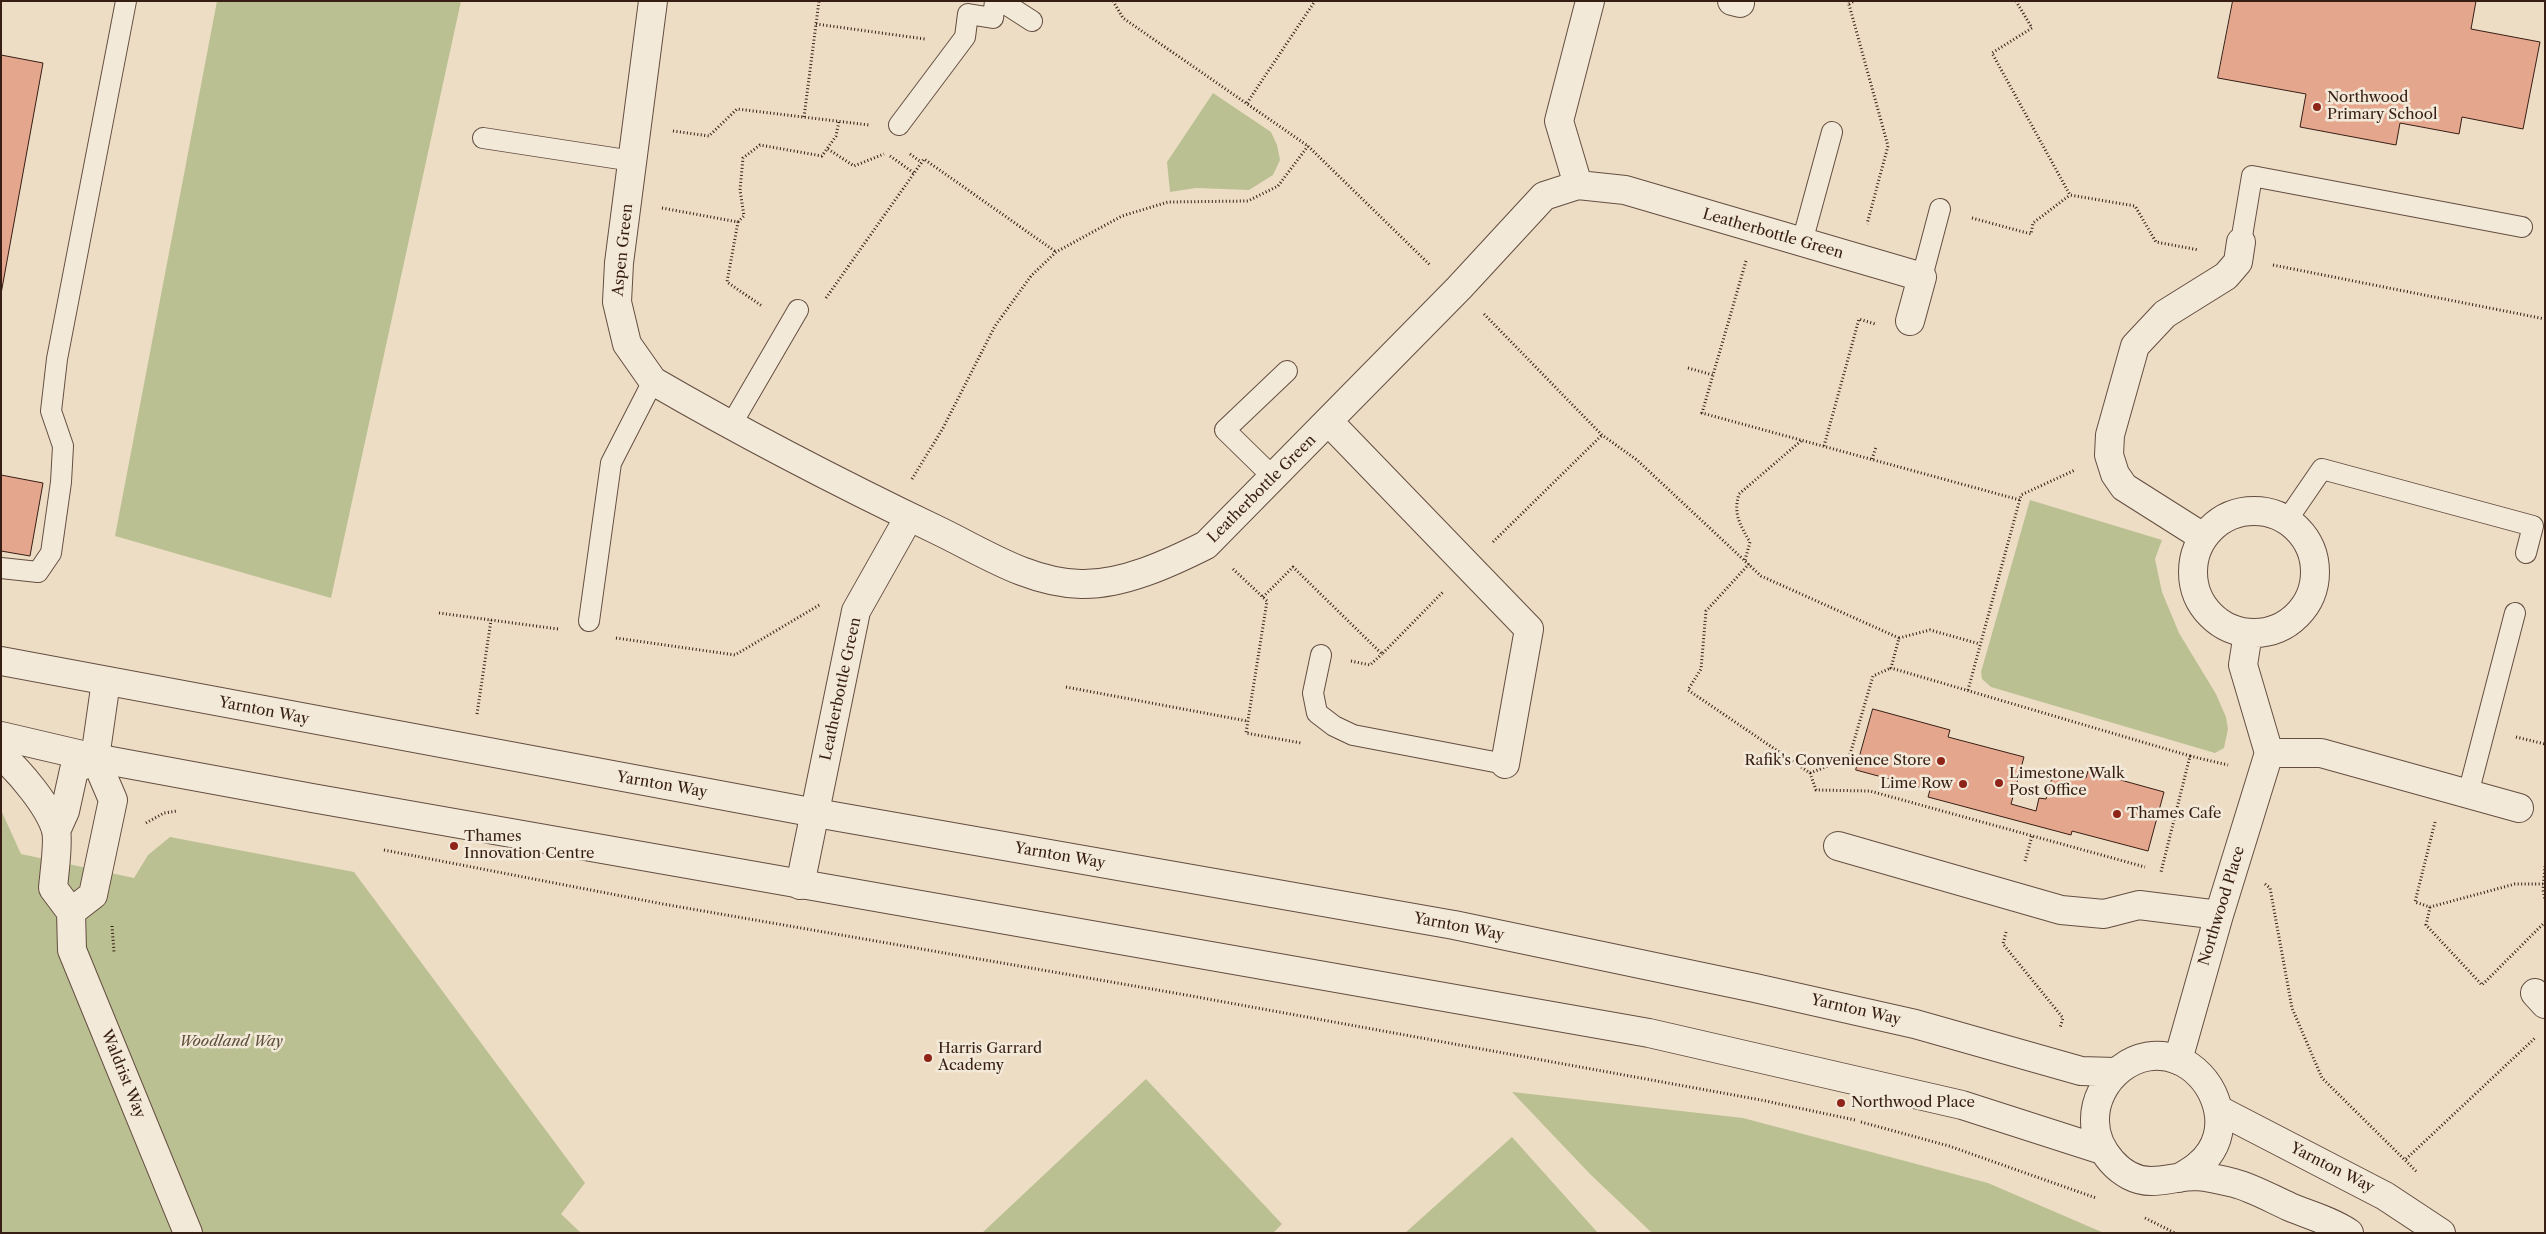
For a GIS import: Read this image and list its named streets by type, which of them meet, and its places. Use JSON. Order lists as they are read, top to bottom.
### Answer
{
  "streets": {
    "street": [
      "Leatherbottle Green",
      "Aspen Green",
      "Yarnton Way",
      "Northwood Place",
      "Waldrist Way"
    ]
  },
  "crossings": [
    ["Leatherbottle Green", "Aspen Green"],
    ["Leatherbottle Green", "Yarnton Way"],
    ["Yarnton Way", "Northwood Place"]
  ],
  "parks": ["Woodland Way"],
  "places": [
    "Northwood Primary School",
    "Rafik's Convenience Store",
    "Limestone Walk Post Office",
    "Lime Row",
    "Thames Cafe",
    "Thames Innovation Centre",
    "Harris Garrard Academy",
    "Northwood Place"
  ]
}
